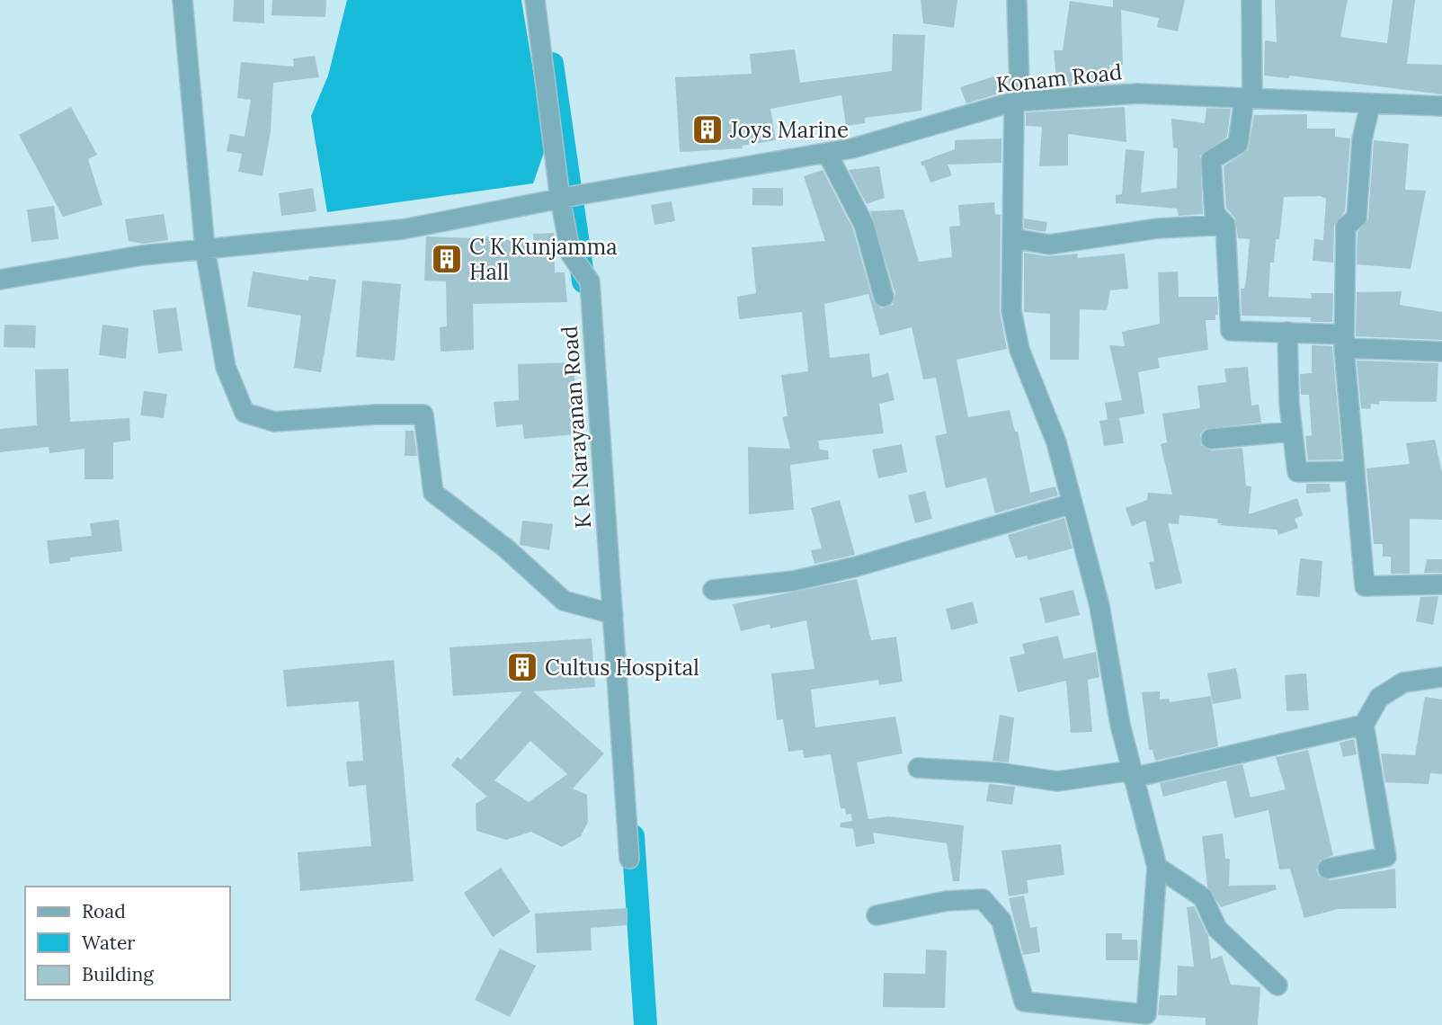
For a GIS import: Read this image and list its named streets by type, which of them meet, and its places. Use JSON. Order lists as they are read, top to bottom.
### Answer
{
  "streets": {
    "street": ["Konam Road", "K R Narayanan Road"]
  },
  "crossings": [
    ["Konam Road", "K R Narayanan Road"]
  ],
  "places": {
    "building": ["Joys Marine", "C K Kunjamma Hall", "Cultus Hospital"]
  },
  "legend": ["Road", "Water", "Building"]
}
